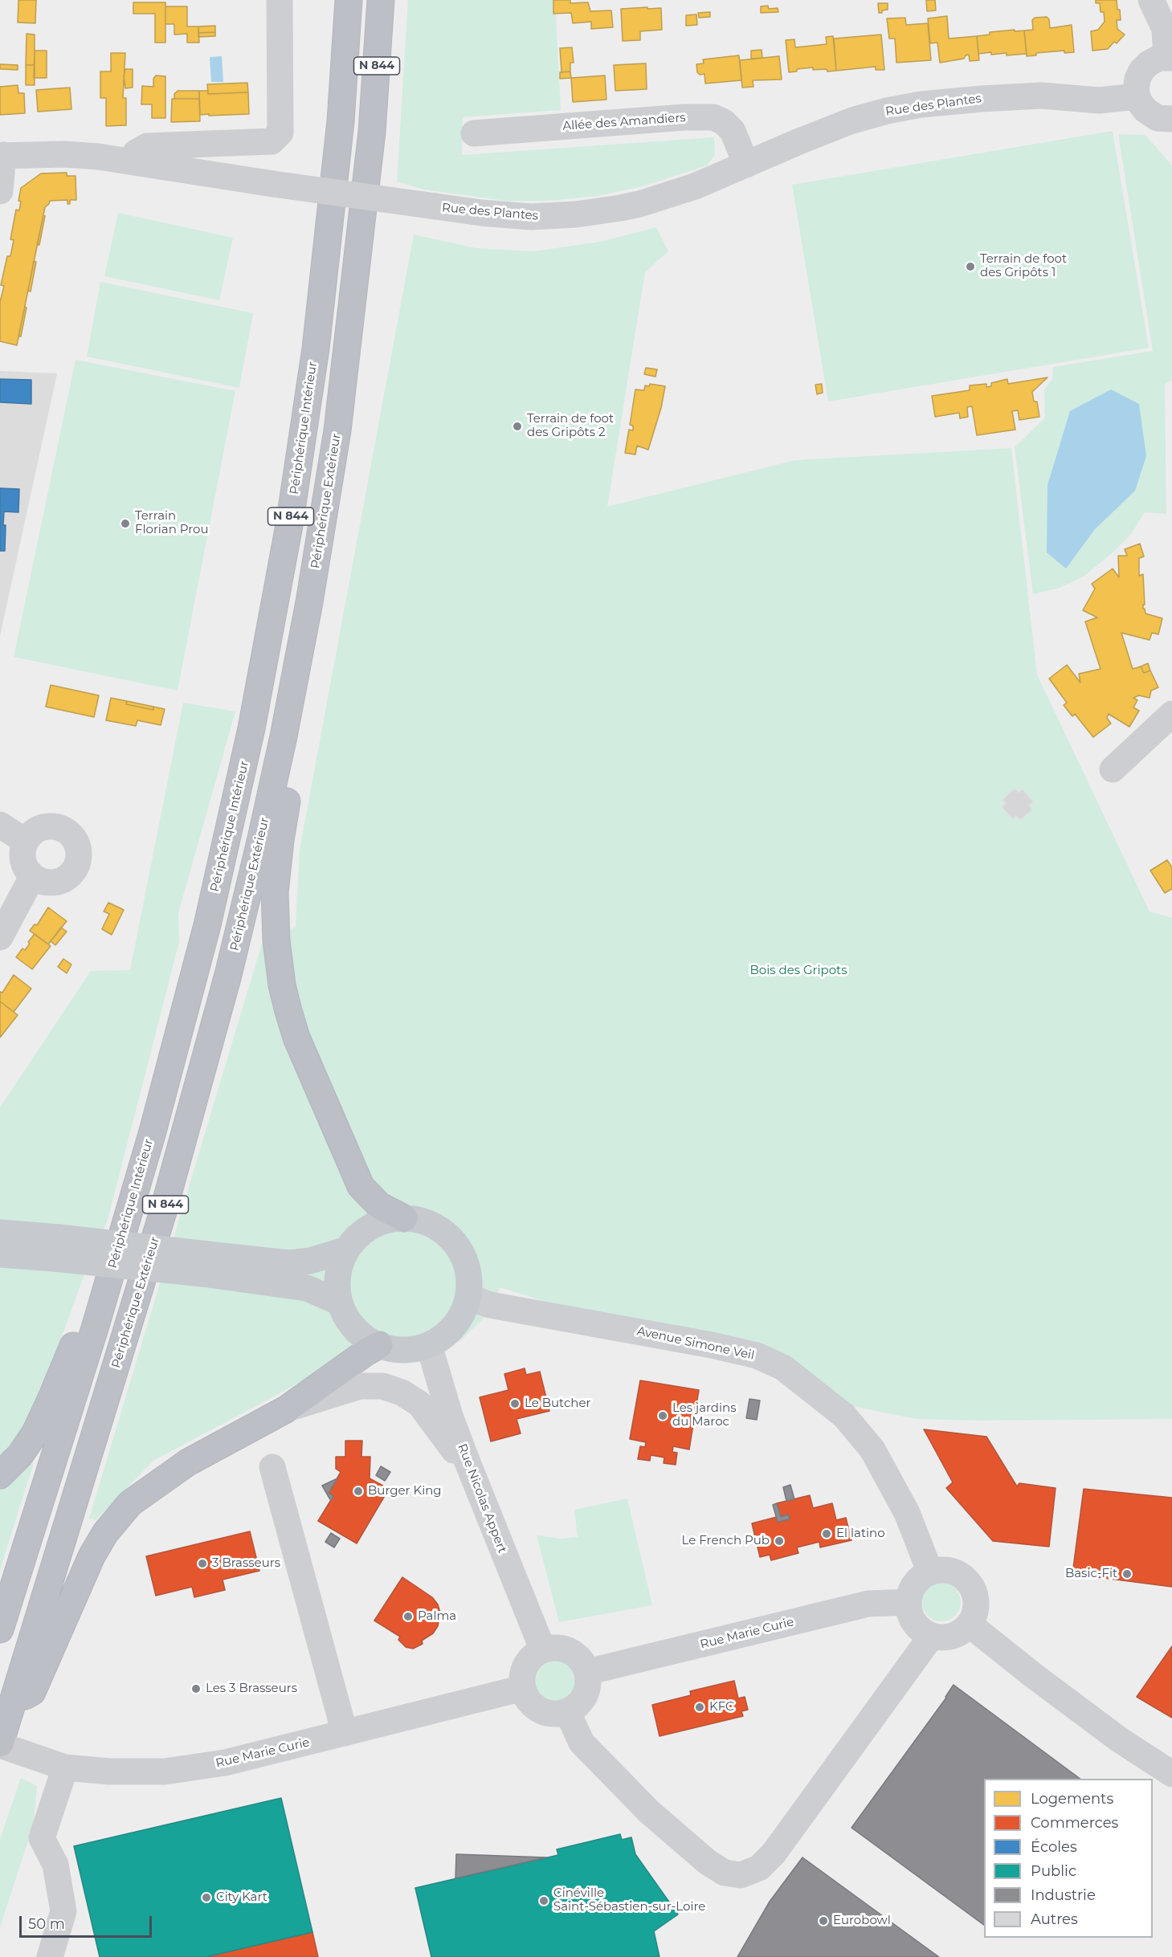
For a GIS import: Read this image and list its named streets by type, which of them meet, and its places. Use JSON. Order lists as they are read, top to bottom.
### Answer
{
  "streets": {
    "highway": ["N 844", "Périphérique Intérieur", "Périphérique Extérieur"],
    "street": [
      "Rue des Plantes",
      "Allée des Amandiers",
      "Avenue Simone Veil",
      "Rue Nicolas Appert",
      "Rue Marie Curie"
    ]
  },
  "crossings": [
    ["Rue des Plantes", "Allée des Amandiers"],
    ["Périphérique Extérieur", "Rue Marie Curie"],
    ["Avenue Simone Veil", "Rue Nicolas Appert"],
    ["Avenue Simone Veil", "Rue Marie Curie"],
    ["Rue Nicolas Appert", "Rue Marie Curie"]
  ],
  "parks": ["Bois des Gripots"],
  "places": [
    "Terrain de foot des Gripôts 1",
    "Terrain de foot des Gripôts 2",
    "Terrain Florian Prou",
    "Le Butcher",
    "Les jardins du Maroc",
    "Burger King",
    "El latino",
    "Le French Pub",
    "3 Brasseurs",
    "Basic-Fit",
    "Palma",
    "Les 3 Brasseurs",
    "KFC",
    "City Kart",
    "Cinéville Saint-Sébastien-sur-Loire",
    "Eurobowl"
  ],
  "legend": [
    "Logements",
    "Commerces",
    "Écoles",
    "Public",
    "Industrie",
    "Autres"
  ],
  "scale_bar": "50 m"
}
